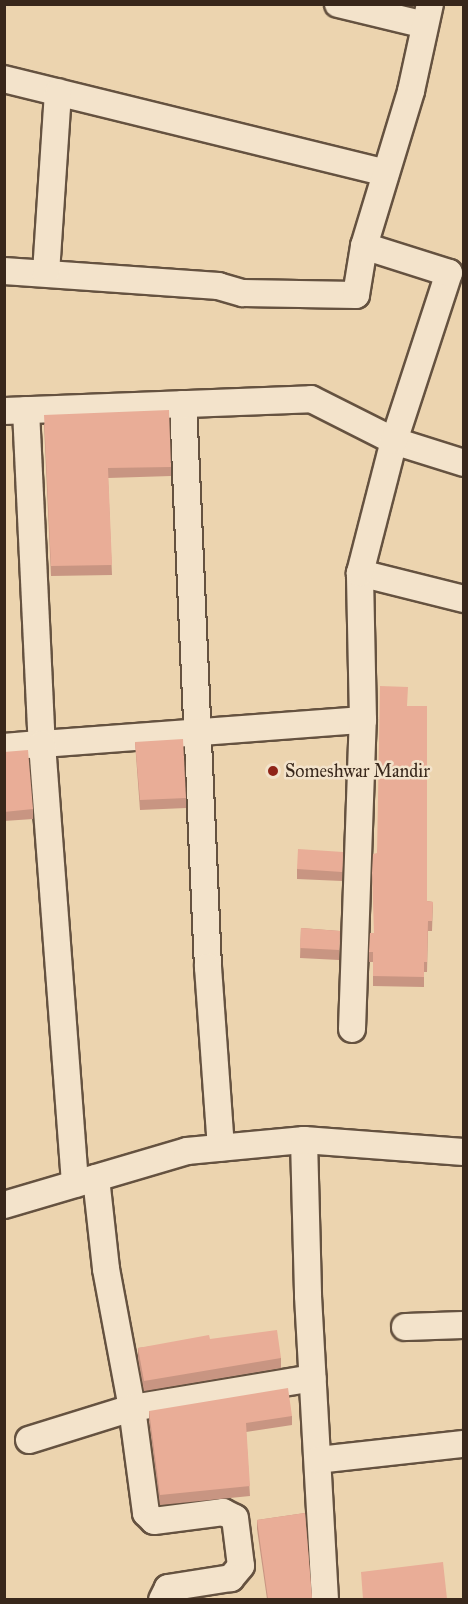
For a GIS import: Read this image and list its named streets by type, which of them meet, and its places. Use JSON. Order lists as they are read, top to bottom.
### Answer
{
  "places": ["Someshwar Mandir"]
}
